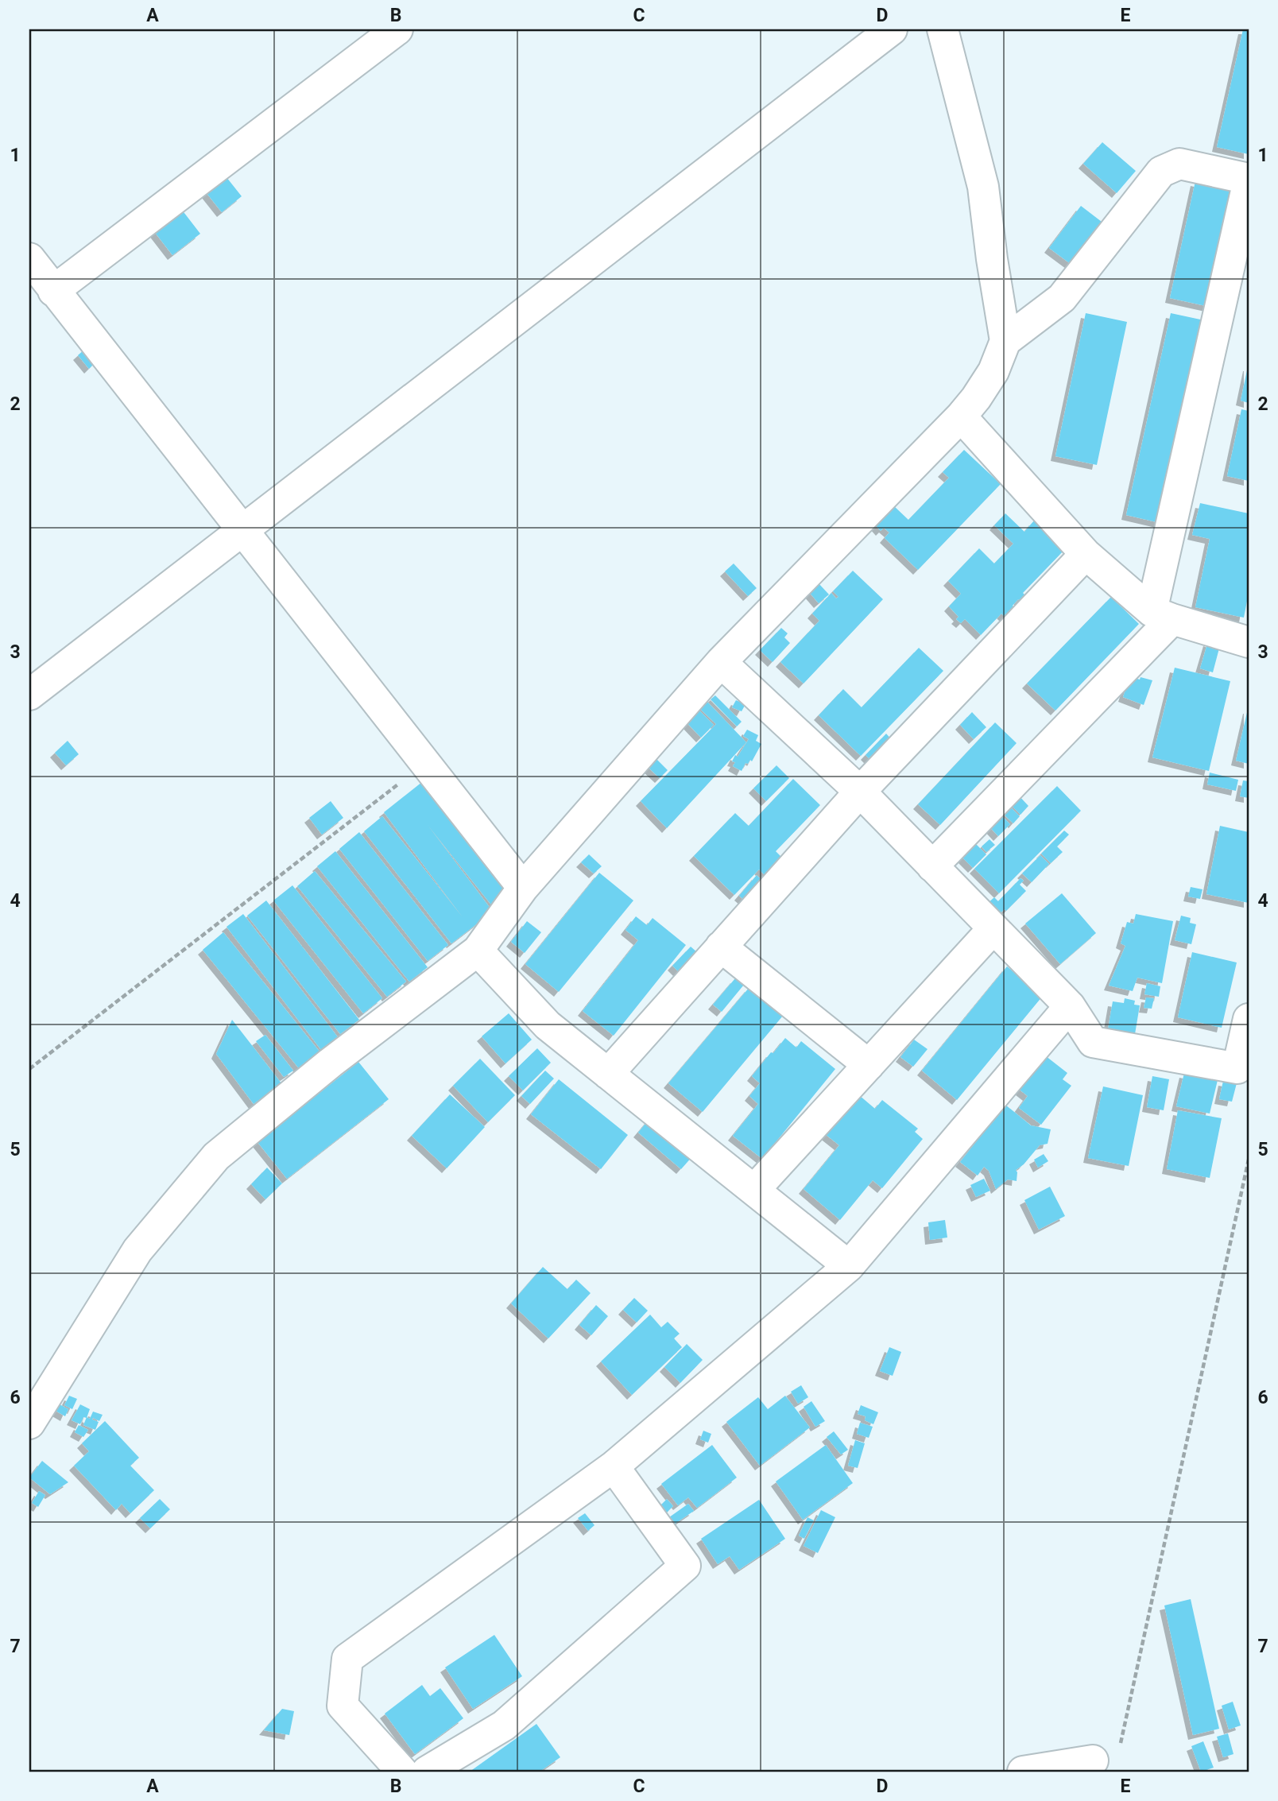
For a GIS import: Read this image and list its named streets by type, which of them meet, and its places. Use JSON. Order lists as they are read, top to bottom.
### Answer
{
  "grid": {
    "columns": [
      "A",
      "B",
      "C",
      "D",
      "E"
    ],
    "rows": [
      "1",
      "2",
      "3",
      "4",
      "5",
      "6",
      "7"
    ]
  }
}
